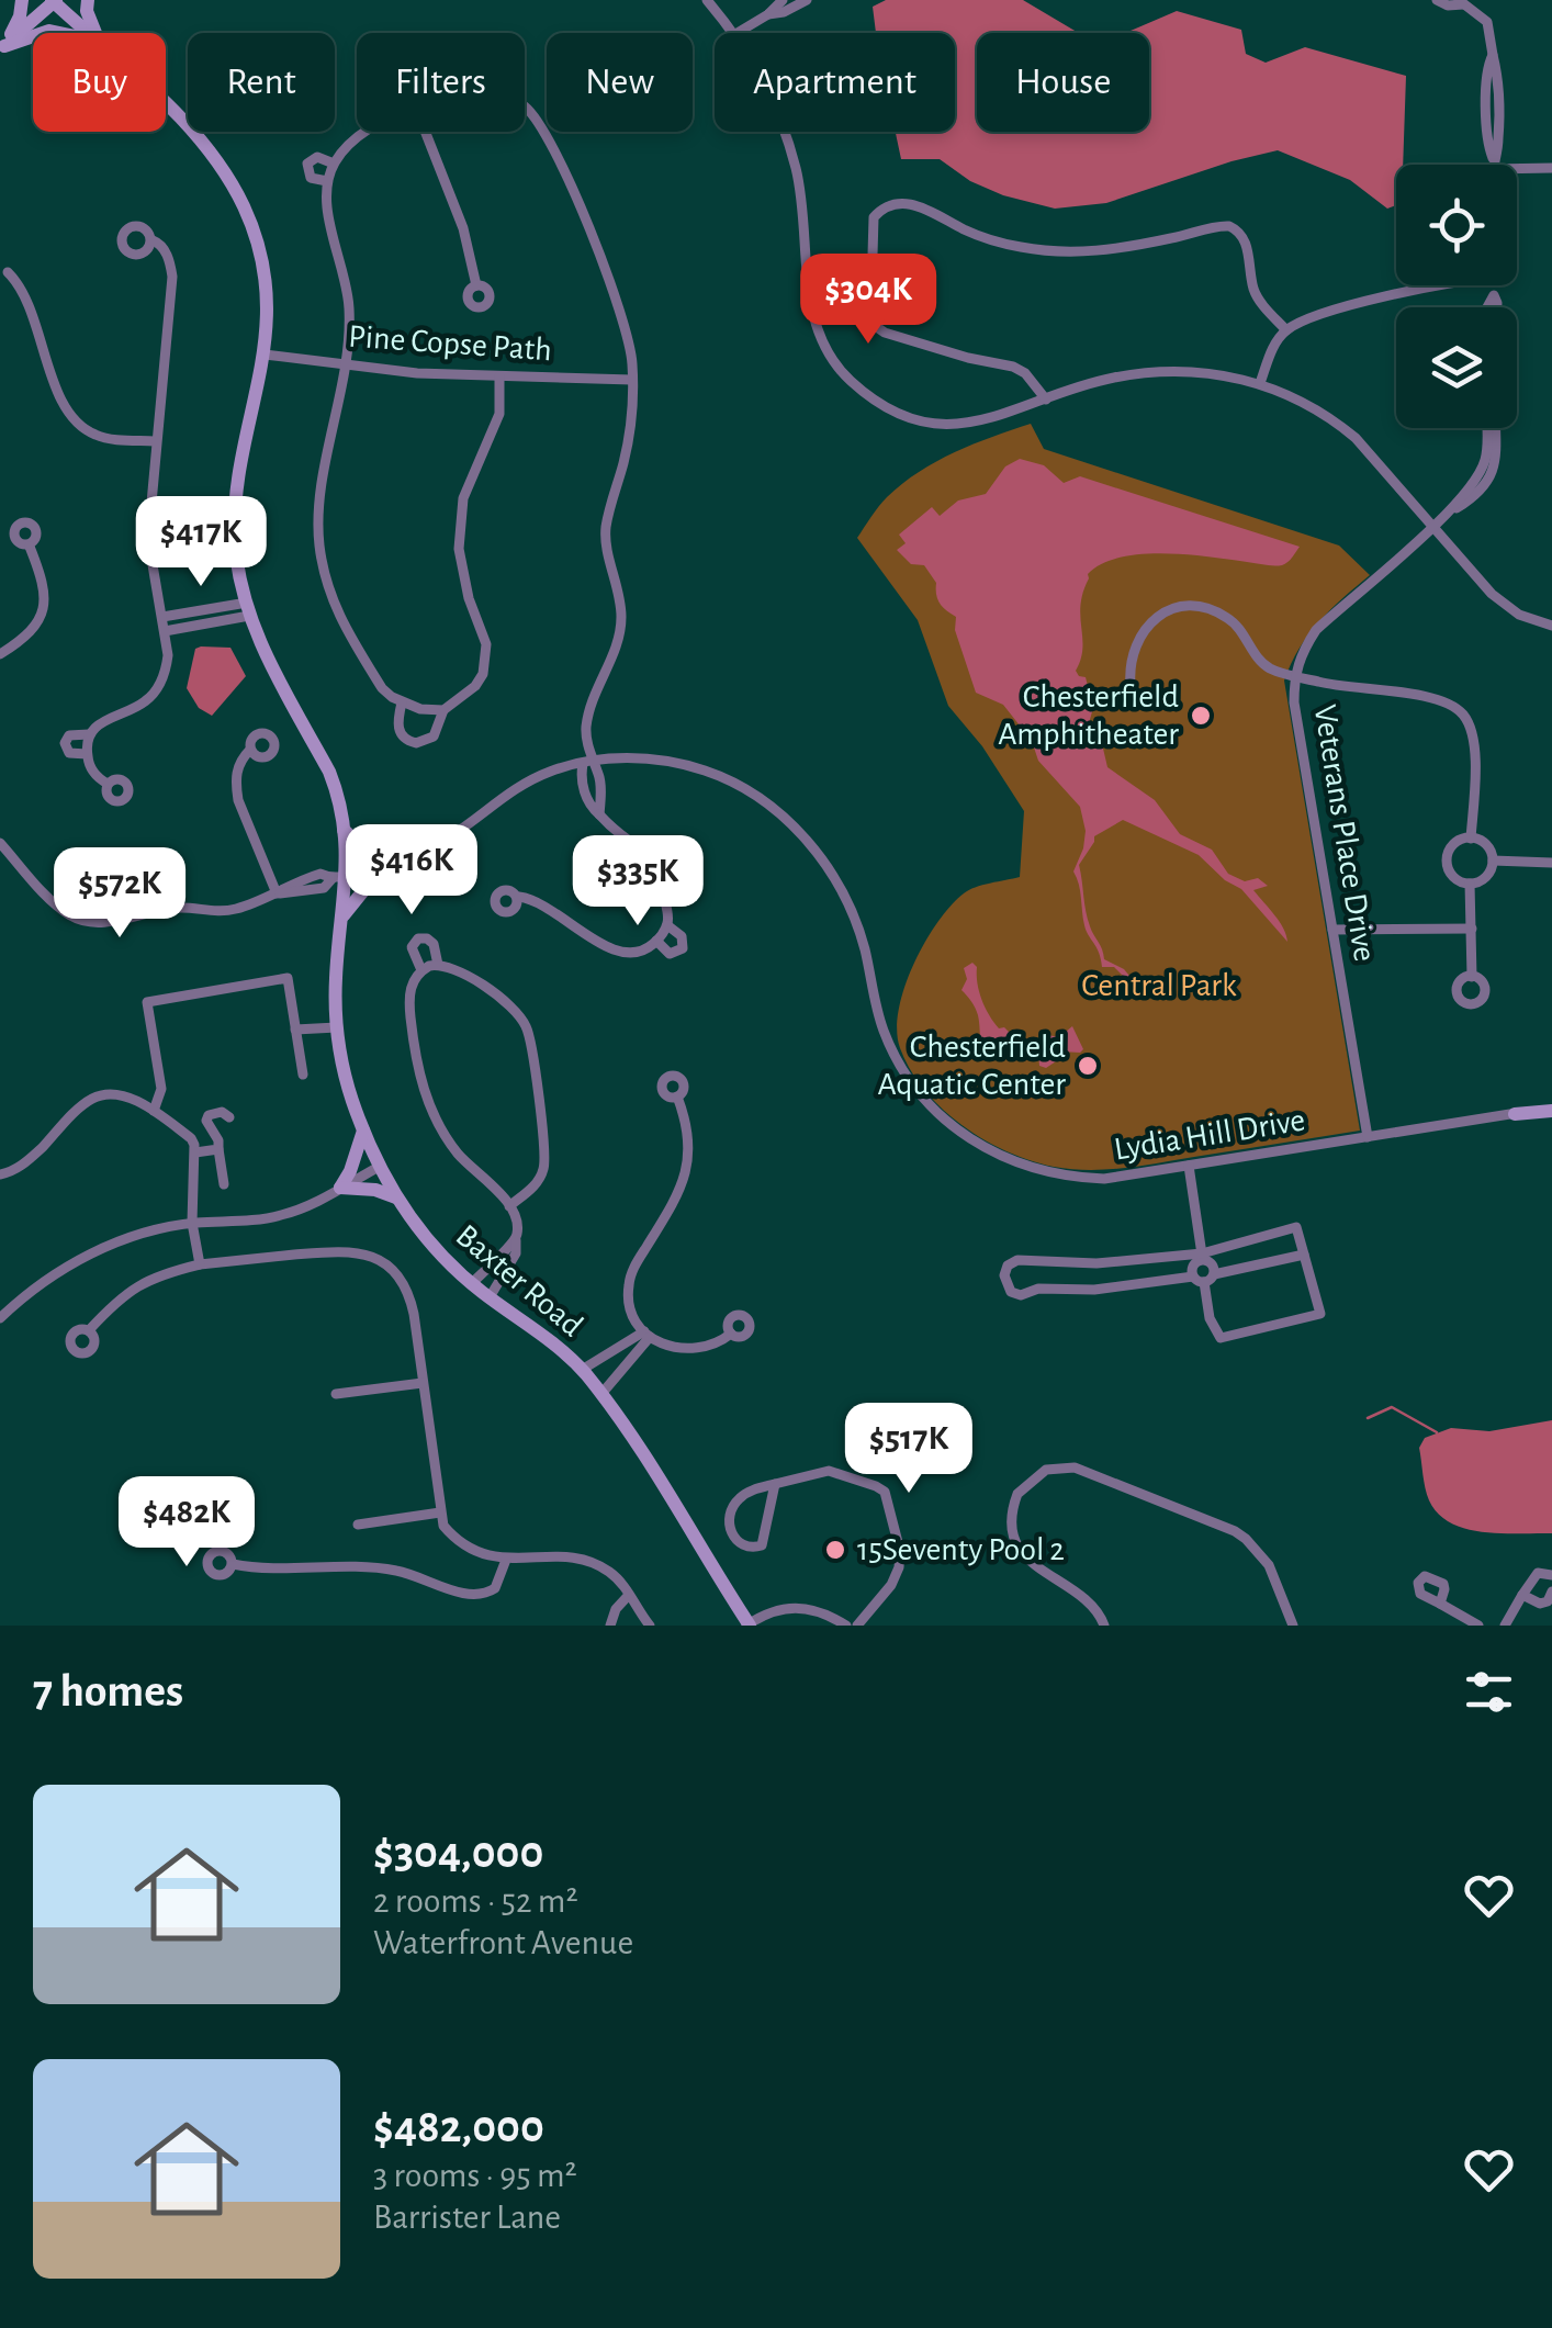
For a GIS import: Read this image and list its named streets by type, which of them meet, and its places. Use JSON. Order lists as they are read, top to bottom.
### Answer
{
  "streets": {
    "main road": ["Baxter Road"],
    "street": ["Pine Copse Path", "Veterans Place Drive", "Lydia Hill Drive"]
  },
  "crossings": [
    ["Pine Copse Path", "Baxter Road"],
    ["Veterans Place Drive", "Lydia Hill Drive"],
    ["Lydia Hill Drive", "Baxter Road"]
  ],
  "parks": ["Central Park"],
  "places": ["Chesterfield Amphitheater", "Chesterfield Aquatic Center", "15Seventy Pool 2"],
  "page": {
    "chip": [
      "Buy",
      "Rent",
      "Filters",
      "New",
      "Apartment",
      "House"
    ],
    "price": [
      "$304K",
      "$417K",
      "$416K",
      "$335K",
      "$572K",
      "$517K",
      "$482K"
    ],
    "heading": "7 homes",
    "list": [
      {
        "name": "$304,000",
        "note": "2 rooms · 52 m² · Waterfront Avenue"
      },
      {
        "name": "$482,000",
        "note": "3 rooms · 95 m² · Barrister Lane"
      }
    ]
  }
}
